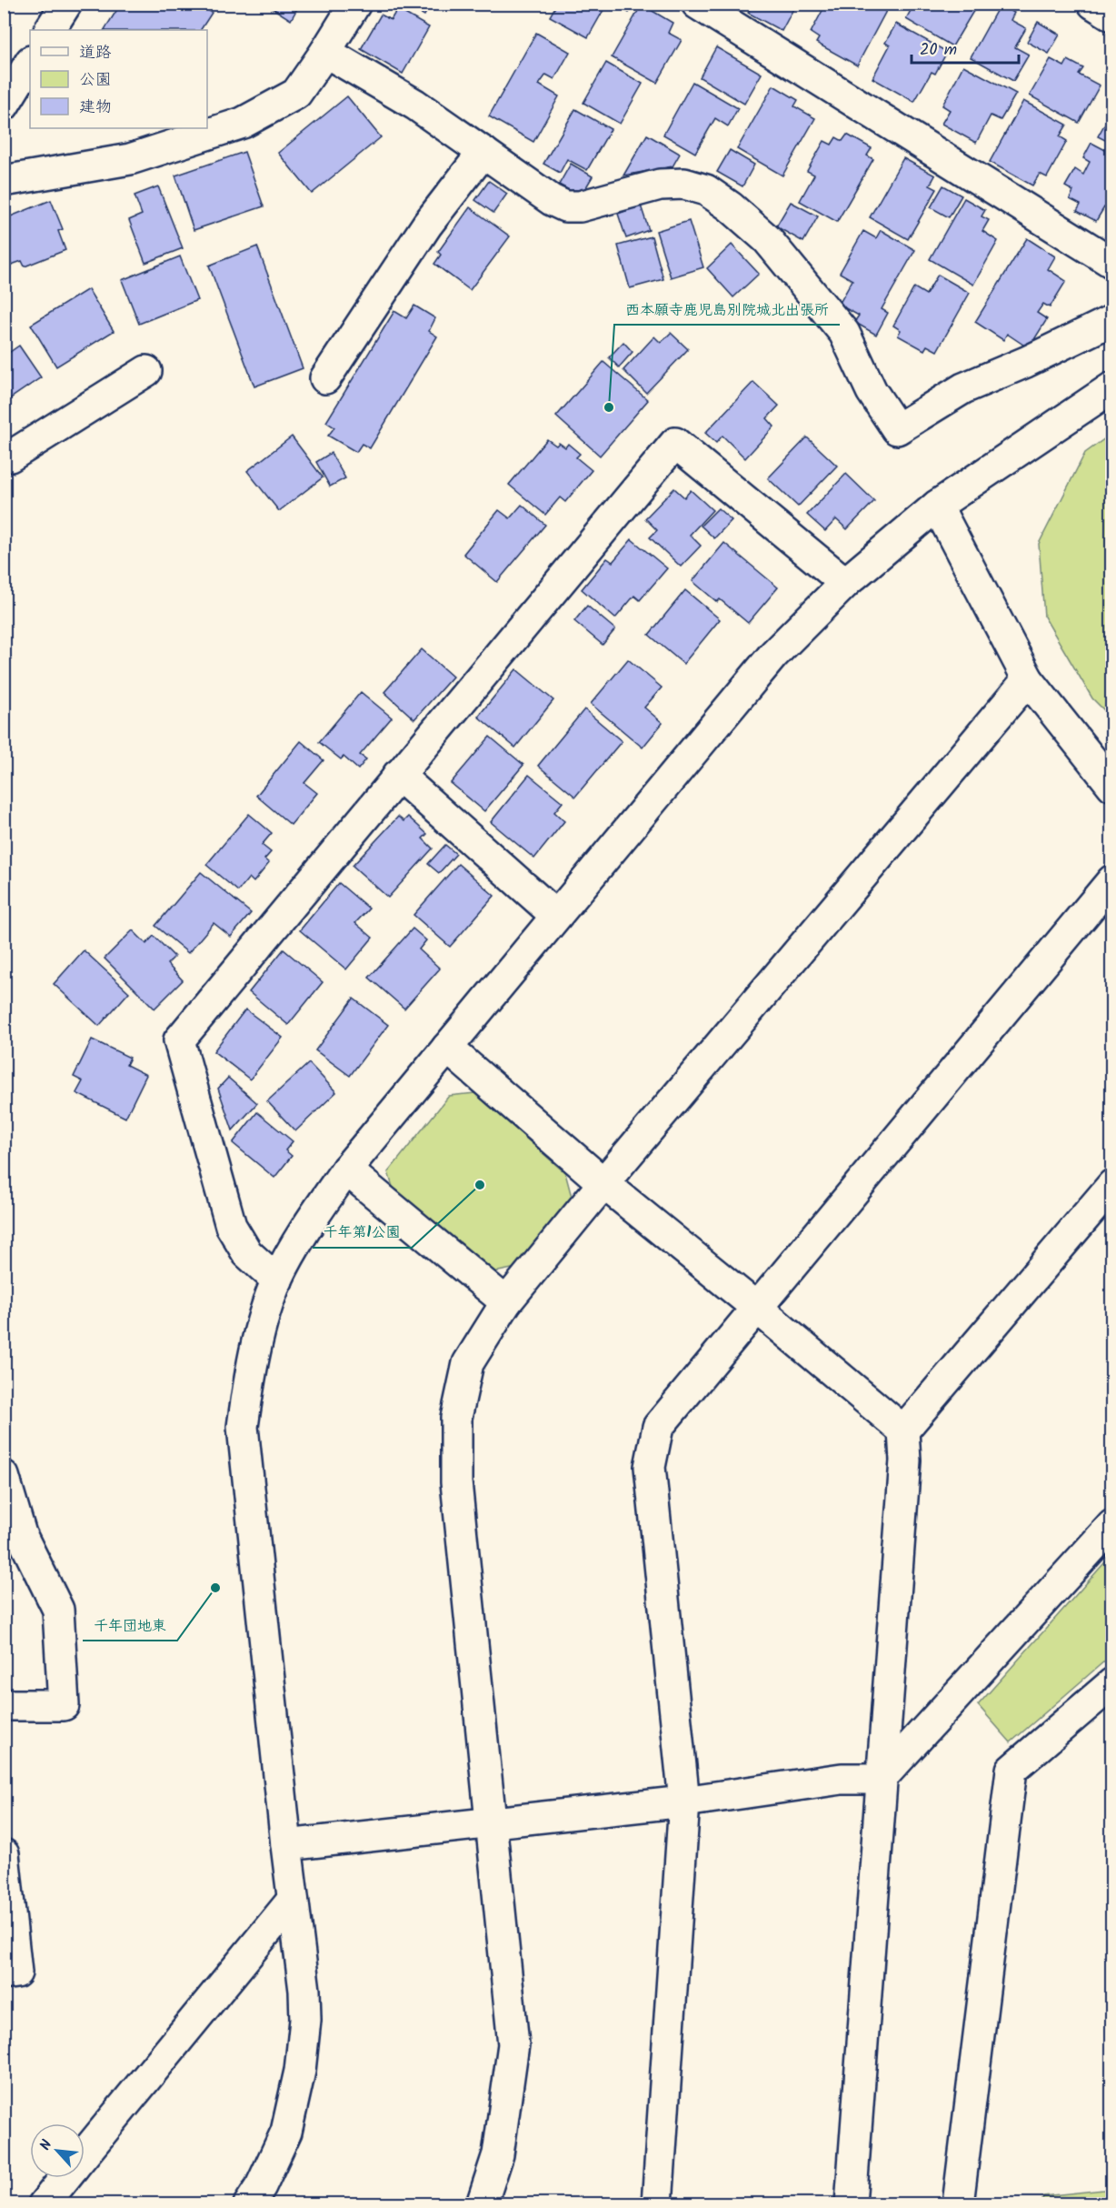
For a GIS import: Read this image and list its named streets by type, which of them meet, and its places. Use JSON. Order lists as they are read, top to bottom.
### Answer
{
  "places": ["西本願寺鹿児島別院城北出張所", "千年第1公園", "千年団地東"],
  "legend": ["道路", "公園", "建物"],
  "scale_bar": "20 m",
  "north": "top left"
}
